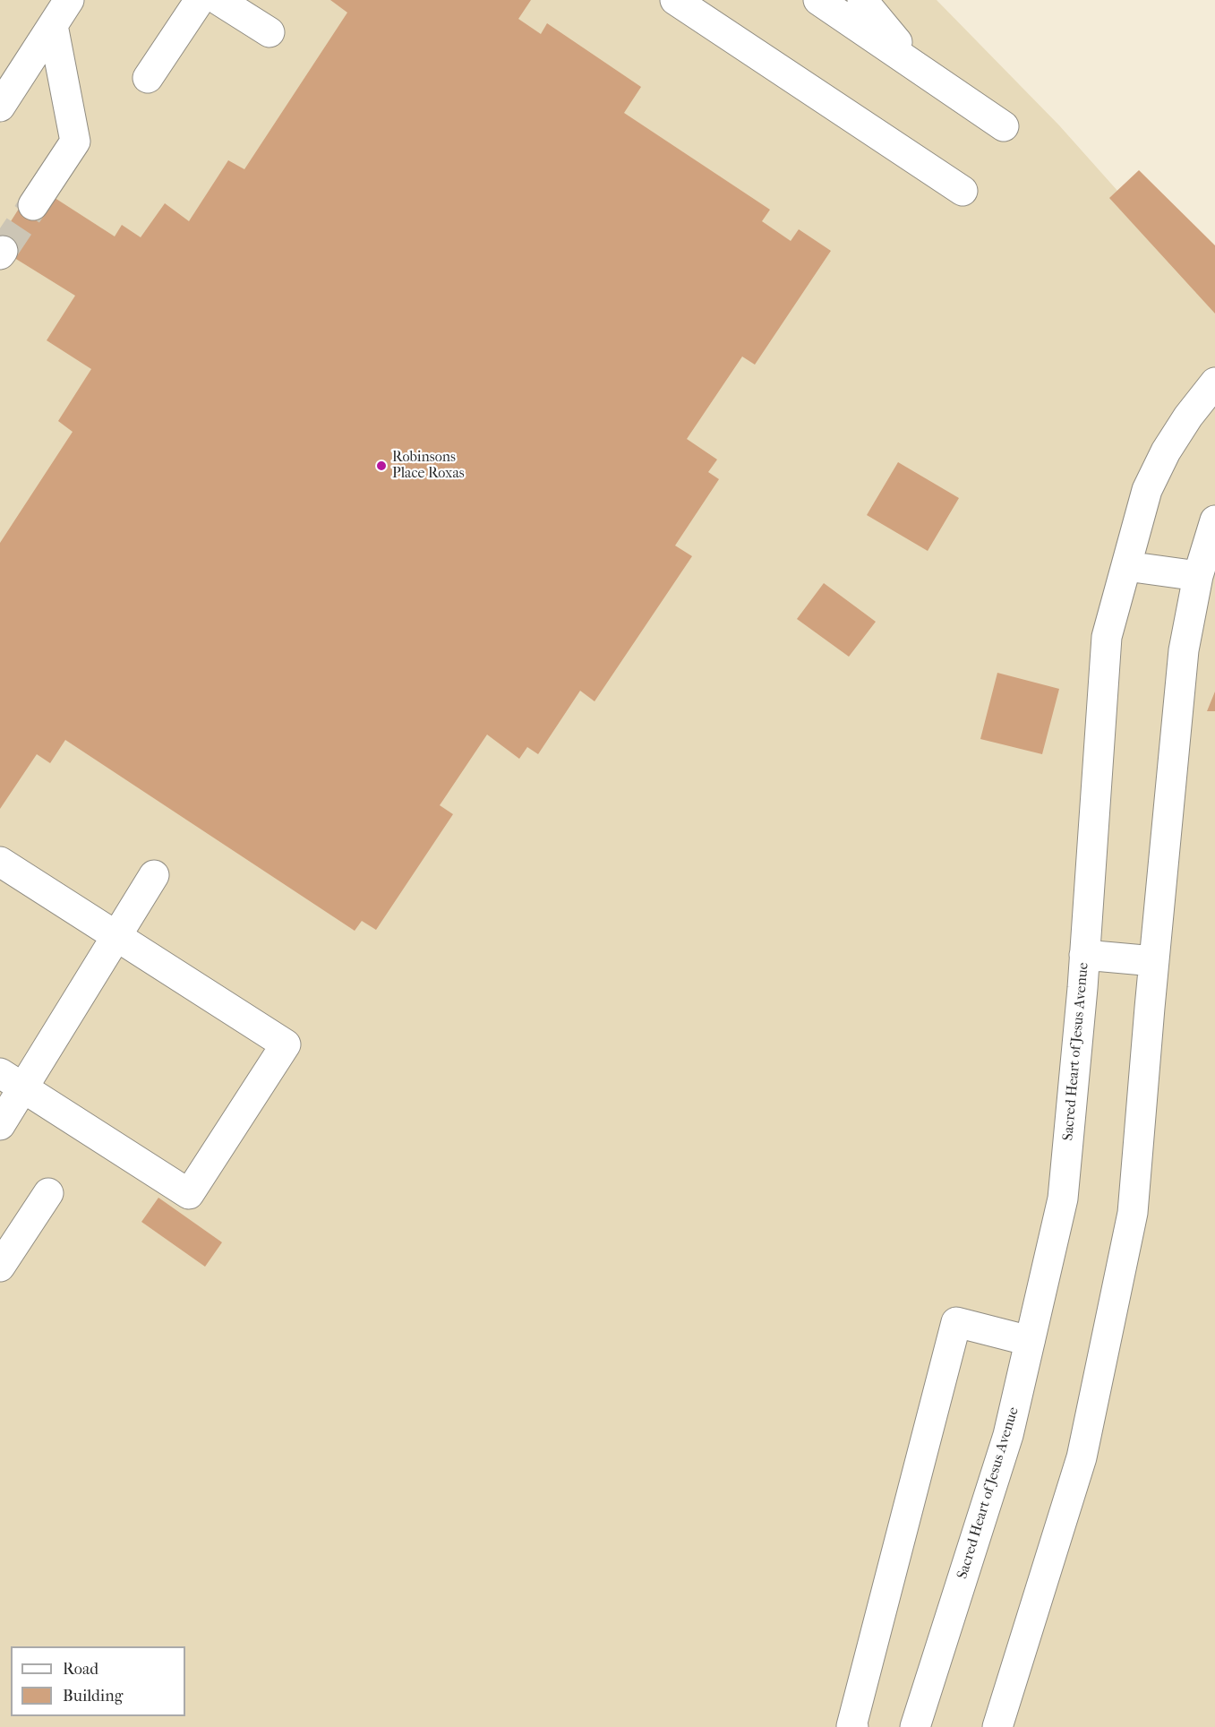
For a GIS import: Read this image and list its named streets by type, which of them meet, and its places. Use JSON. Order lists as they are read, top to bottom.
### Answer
{
  "streets": {
    "main road": ["Sacred Heart of Jesus Avenue"]
  },
  "places": ["Robinsons Place Roxas"],
  "legend": ["Road", "Building"]
}
